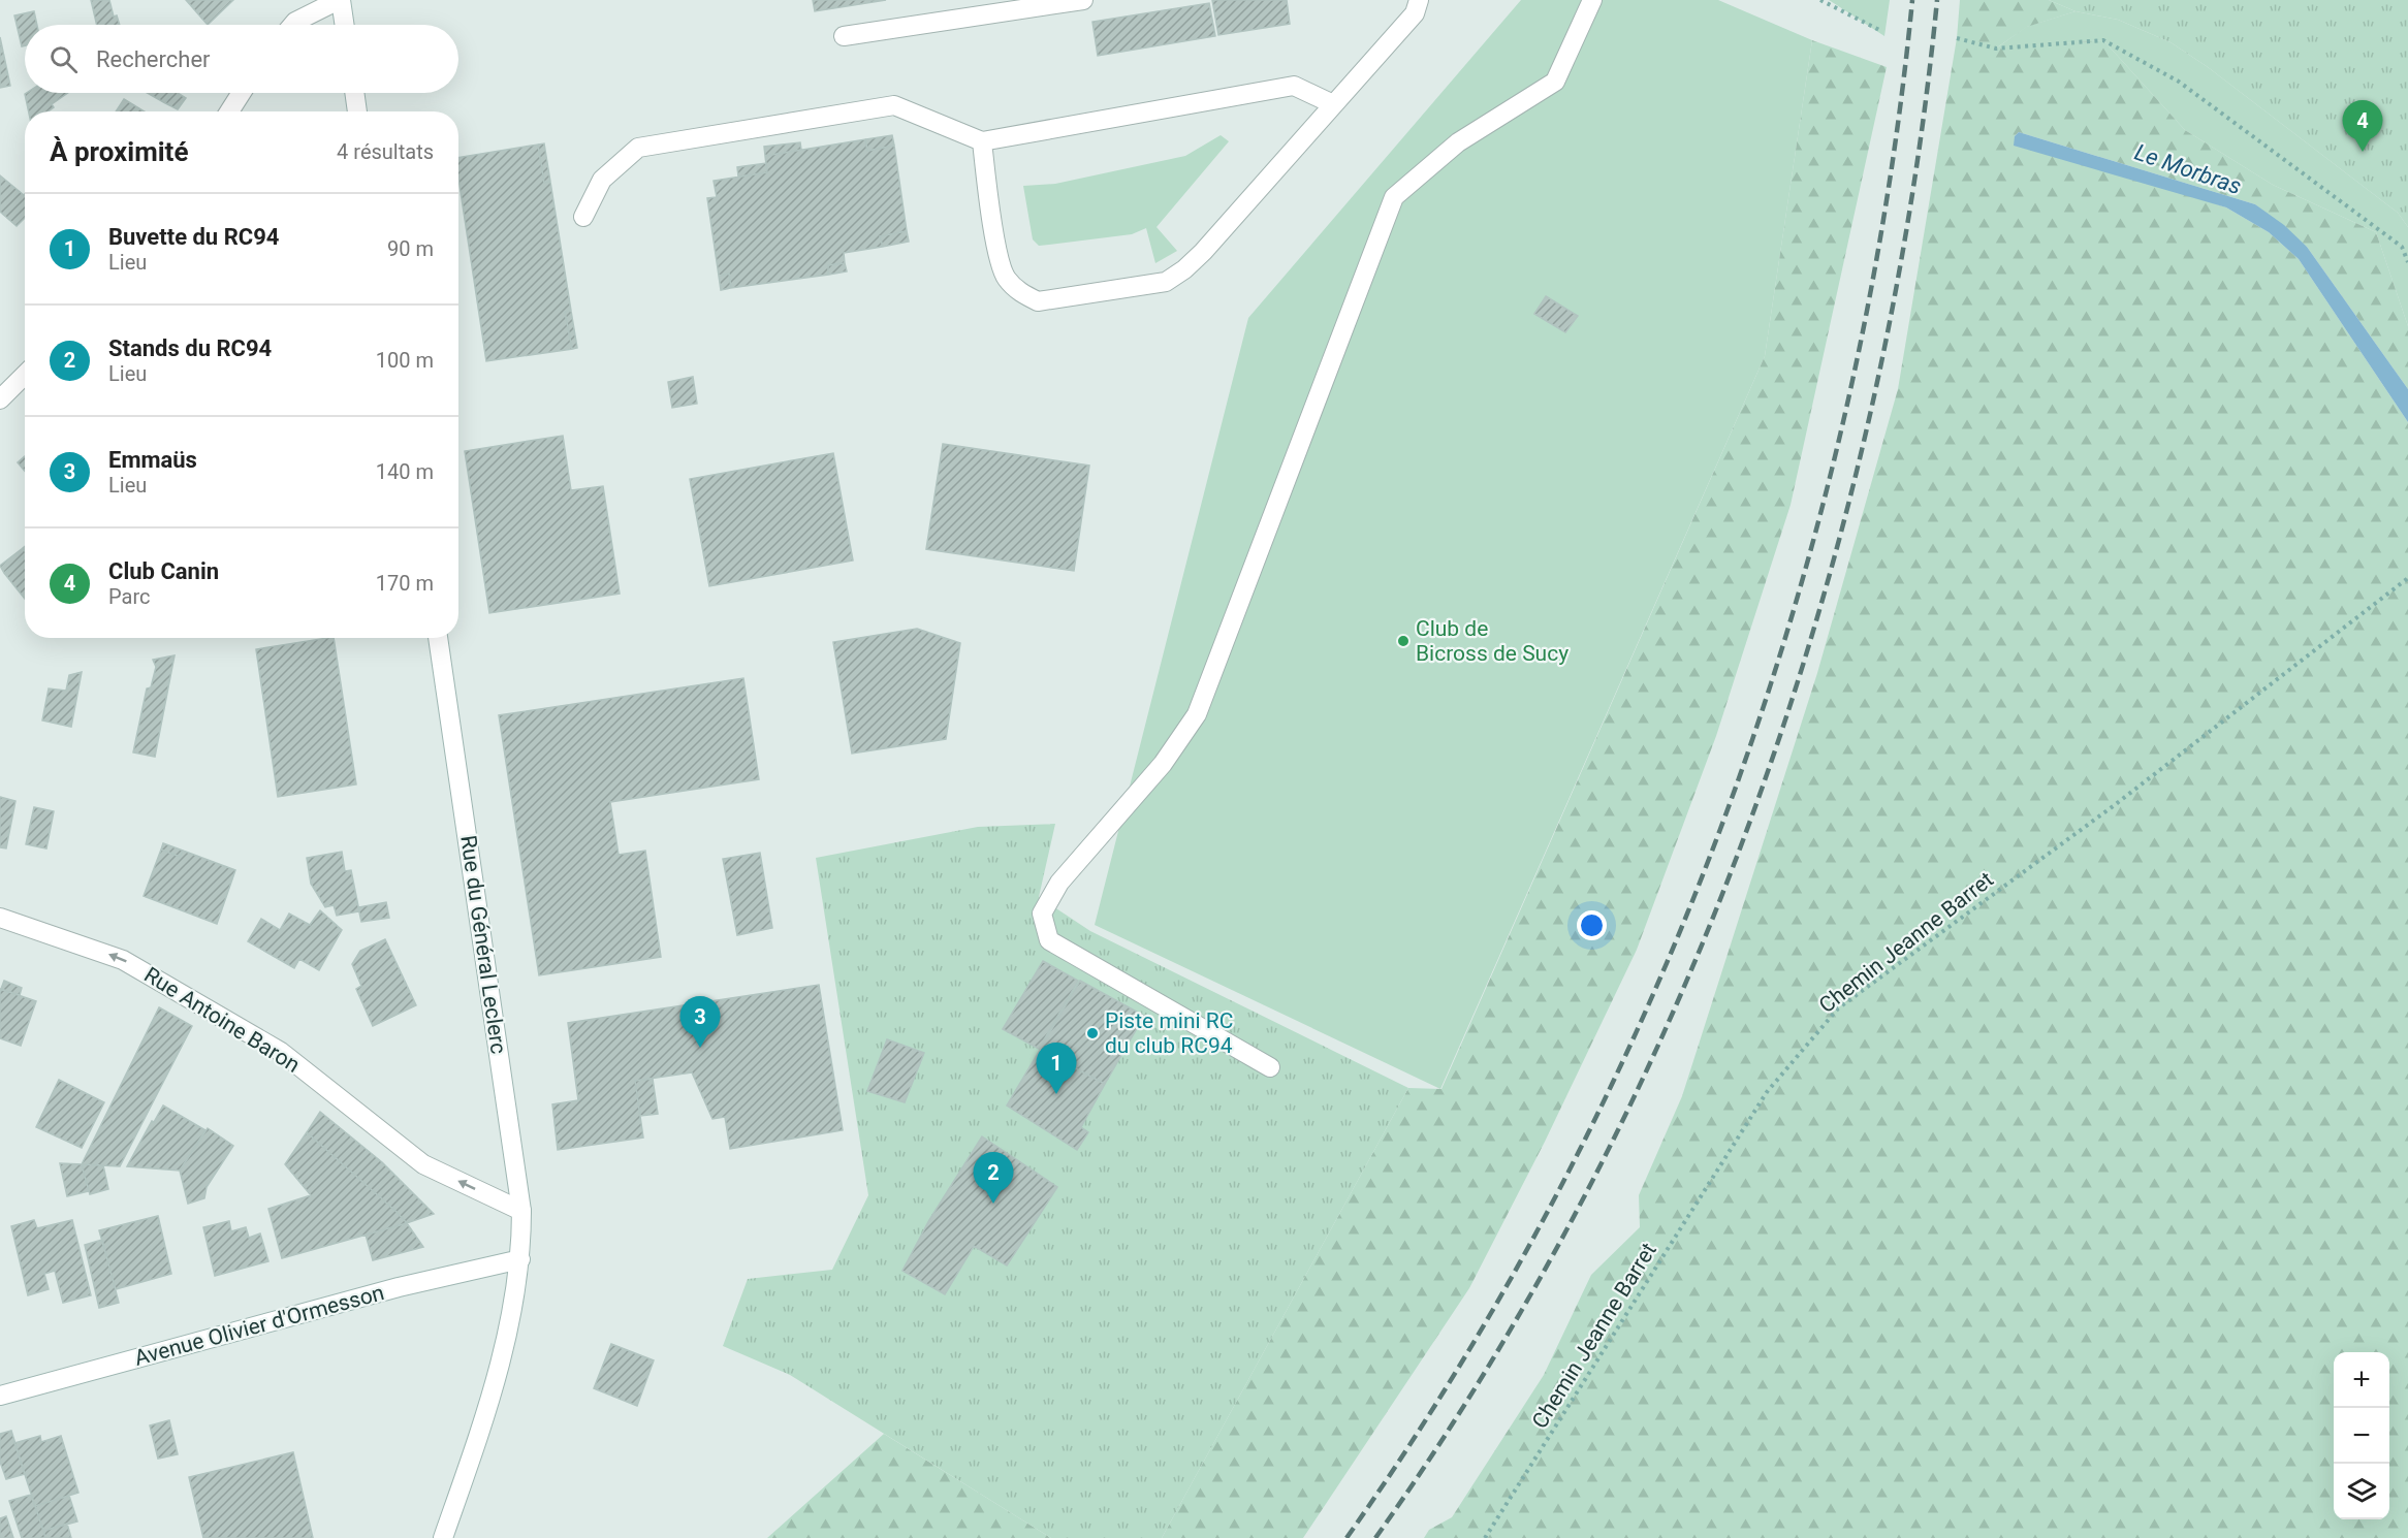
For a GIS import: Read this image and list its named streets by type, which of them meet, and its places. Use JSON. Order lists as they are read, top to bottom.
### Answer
{
  "streets": {
    "main road": ["Rue du Général Leclerc", "Rue Antoine Baron", "Avenue Olivier d'Ormesson"],
    "path": ["Chemin Jeanne Barret"]
  },
  "crossings": [
    ["Rue du Général Leclerc", "Rue Antoine Baron"],
    ["Rue du Général Leclerc", "Avenue Olivier d'Ormesson"]
  ],
  "one_way": ["Rue Antoine Baron"],
  "water": ["Le Morbras"],
  "places": ["Club de Bicross de Sucy", "Piste mini RC du club RC94"],
  "page": {
    "search": "Rechercher",
    "pins": [
      "4",
      "3",
      "1",
      "2"
    ],
    "heading": ["À proximité", "4 résultats"],
    "list": [
      {
        "mark": "1",
        "name": "Buvette du RC94",
        "note": "Lieu",
        "value": "90 m"
      },
      {
        "mark": "2",
        "name": "Stands du RC94",
        "note": "Lieu",
        "value": "100 m"
      },
      {
        "mark": "3",
        "name": "Emmaüs",
        "note": "Lieu",
        "value": "140 m"
      },
      {
        "mark": "4",
        "name": "Club Canin",
        "note": "Parc",
        "value": "170 m"
      }
    ],
    "map_buttons": ["+", "−"]
  }
}
